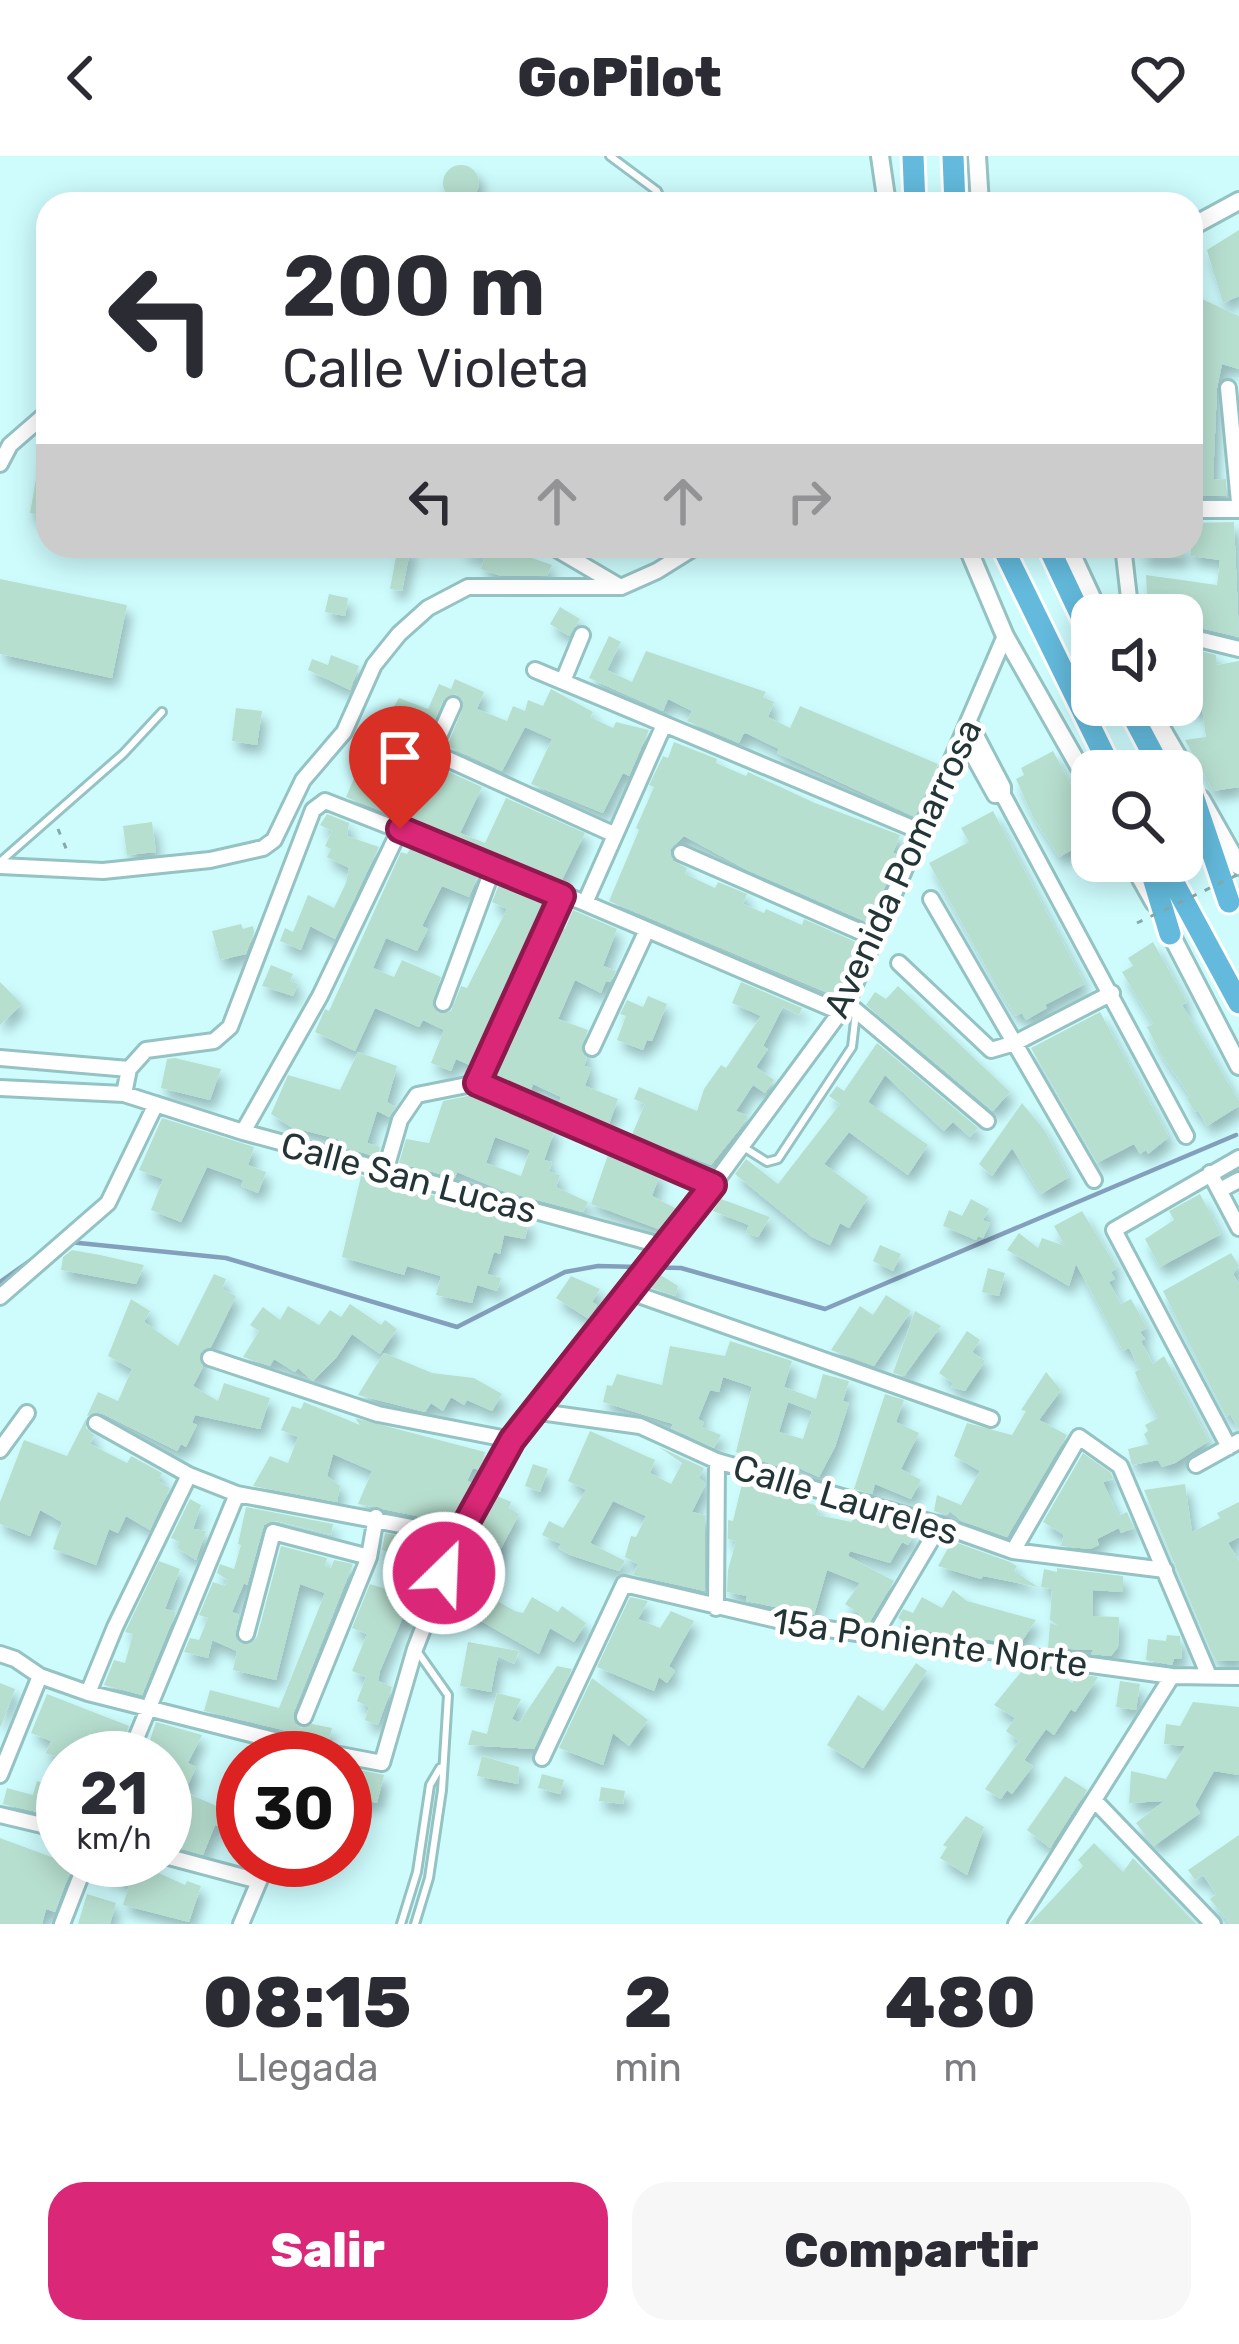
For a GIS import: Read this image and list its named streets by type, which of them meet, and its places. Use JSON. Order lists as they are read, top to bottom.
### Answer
{
  "streets": {
    "street": [
      "Avenida Pomarrosa",
      "Calle San Lucas",
      "Calle Laureles",
      "15a Poniente Norte"
    ]
  },
  "crossings": [
    ["Avenida Pomarrosa", "Calle San Lucas"],
    ["Avenida Pomarrosa", "Calle Laureles"]
  ],
  "page": {
    "header": "GoPilot",
    "turn": ["200 m", "Calle Violeta"],
    "speed": "21 km/h",
    "limit": "30",
    "eta": [
      "08:15",
      "Llegada",
      "2",
      "min",
      "480",
      "m"
    ],
    "buttons": ["Salir", "Compartir"]
  }
}
